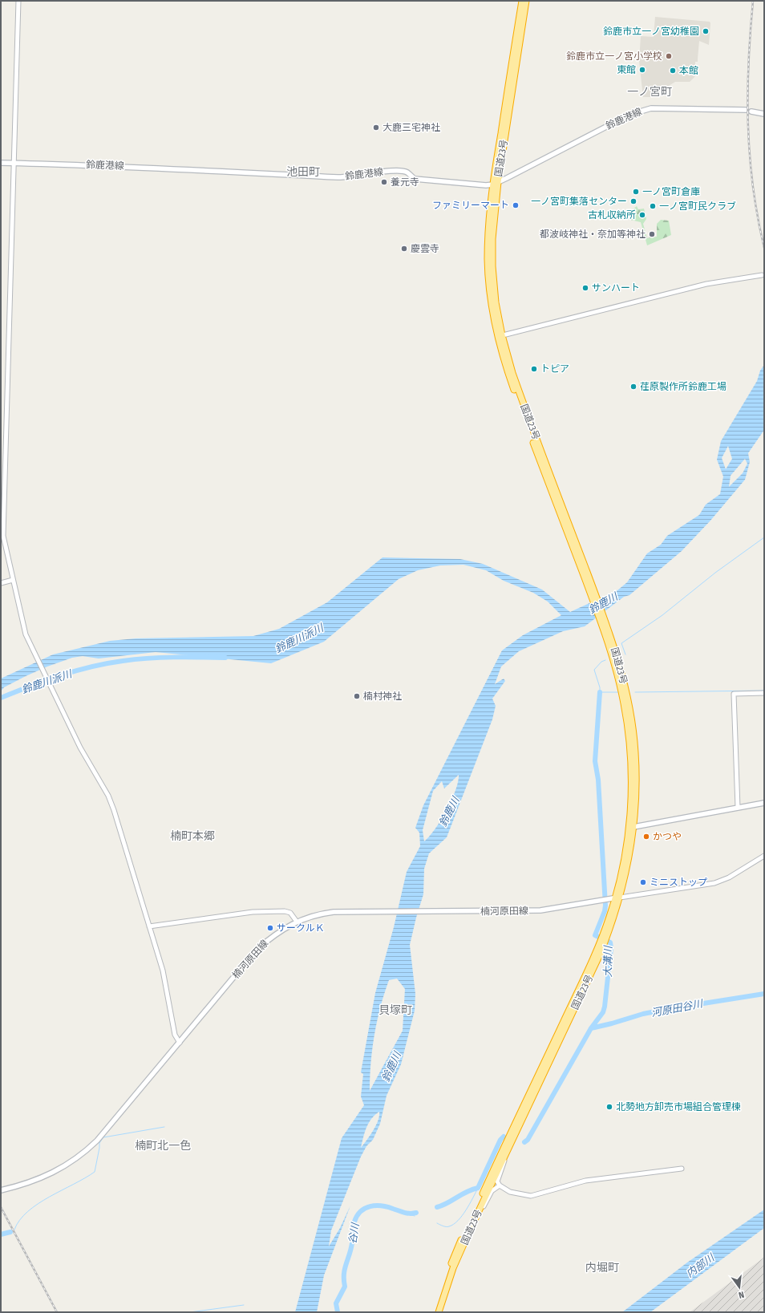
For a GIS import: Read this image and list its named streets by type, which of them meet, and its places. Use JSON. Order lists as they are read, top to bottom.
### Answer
{
  "streets": {
    "highway": ["国道23号"],
    "main road": ["鈴鹿港線", "楠河原田線"]
  },
  "crossings": [
    ["鈴鹿港線", "国道23号"],
    ["国道23号", "楠河原田線"]
  ],
  "districts": [
    "一ノ宮町",
    "池田町",
    "楠町本郷",
    "貝塚町",
    "楠町北一色",
    "内堀町"
  ],
  "water": [
    "鈴鹿川",
    "鈴鹿川派川",
    "大溝川",
    "河原田谷川",
    "谷川",
    "内部川"
  ],
  "places": [
    "鈴鹿市立一ノ宮幼稚園",
    "鈴鹿市立一ノ宮小学校",
    "東館",
    "本館",
    "大鹿三宅神社",
    "養元寺",
    "一ノ宮町倉庫",
    "一ノ宮町集落センター",
    "ファミリーマート",
    "一ノ宮町民クラブ",
    "古札収納所",
    "都波岐神社・奈加等神社",
    "慶雲寺",
    "サンハート",
    "トピア",
    "荏原製作所鈴鹿工場",
    "楠村神社",
    "かつや",
    "ミニストップ",
    "サークルＫ",
    "北勢地方卸売市場組合管理棟"
  ],
  "north": "bottom"
}
